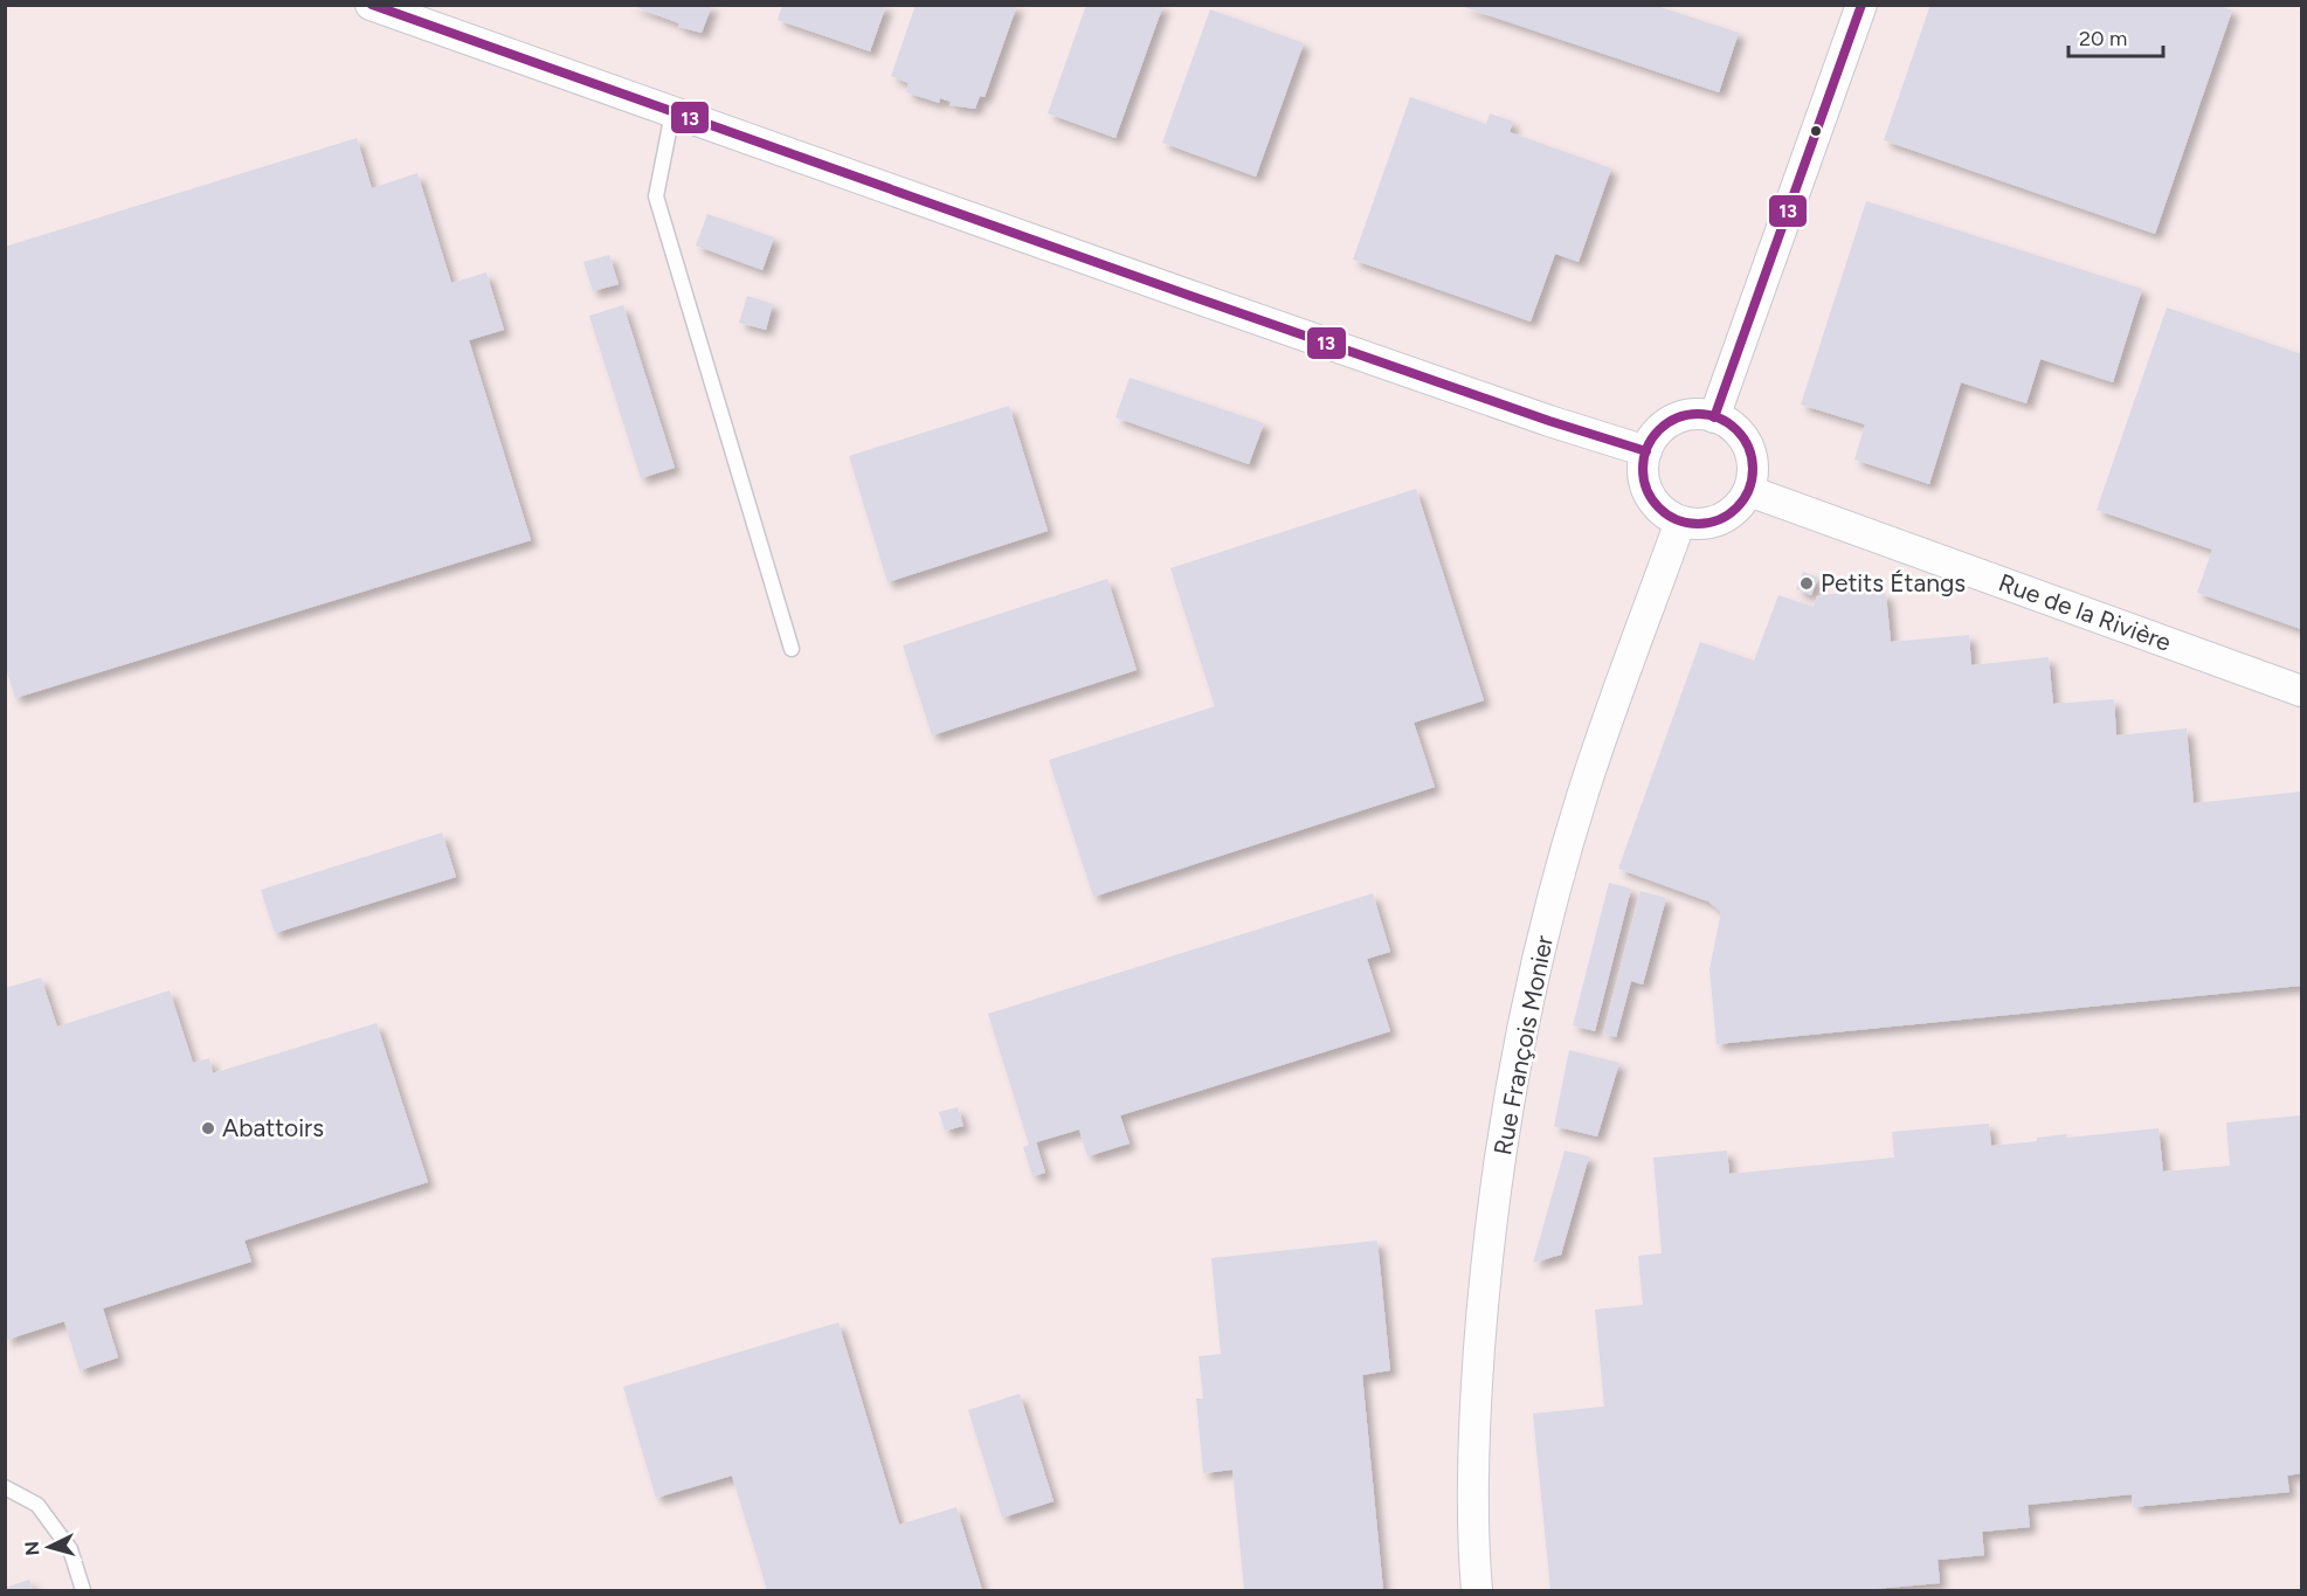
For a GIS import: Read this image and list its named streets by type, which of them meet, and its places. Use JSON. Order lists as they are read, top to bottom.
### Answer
{
  "streets": {
    "street": ["Rue de la Rivière", "Rue François Monier"]
  },
  "crossings": [
    ["Rue de la Rivière", "Rue François Monier"]
  ],
  "places": ["Petits Étangs", "Abattoirs"],
  "lines": ["transit line 13"],
  "scale_bar": "20 m",
  "north": "left"
}
